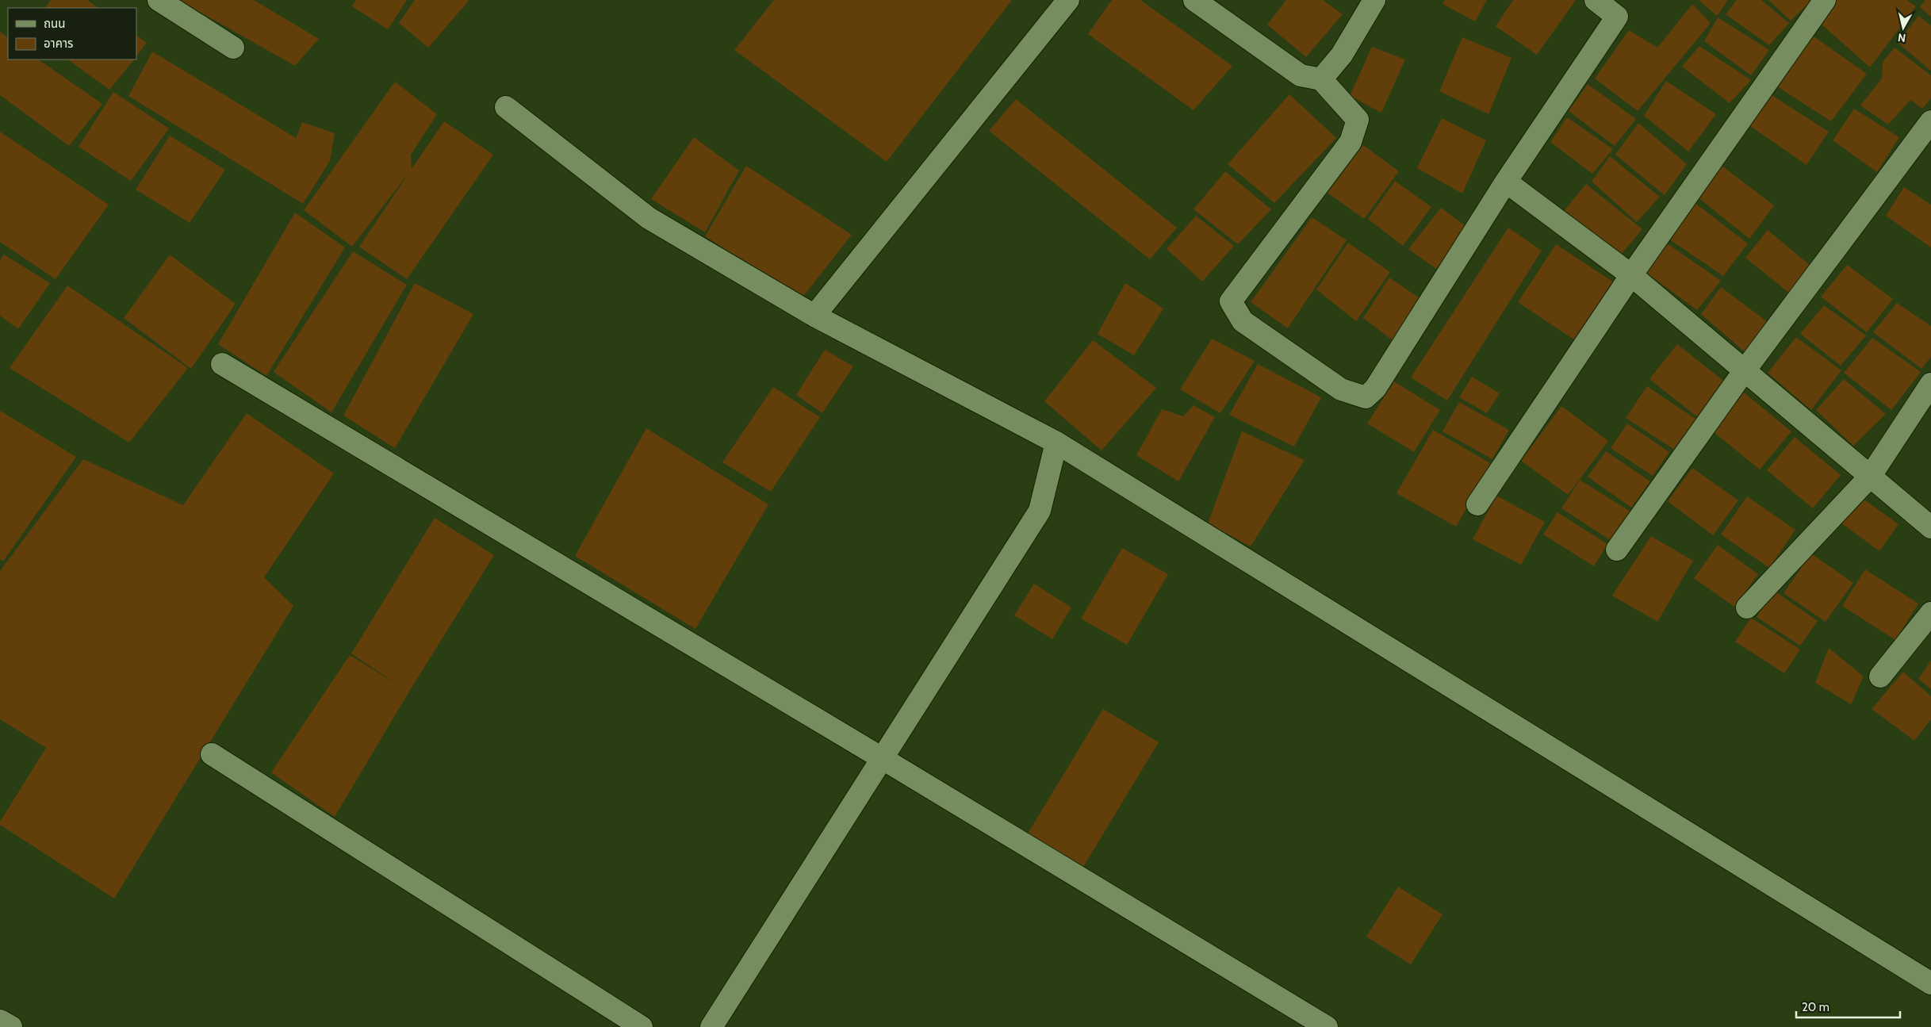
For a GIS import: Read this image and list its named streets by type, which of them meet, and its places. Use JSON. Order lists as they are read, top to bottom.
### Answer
{
  "legend": ["ถนน", "อาคาร"],
  "scale_bar": "20 m",
  "north": "bottom"
}
